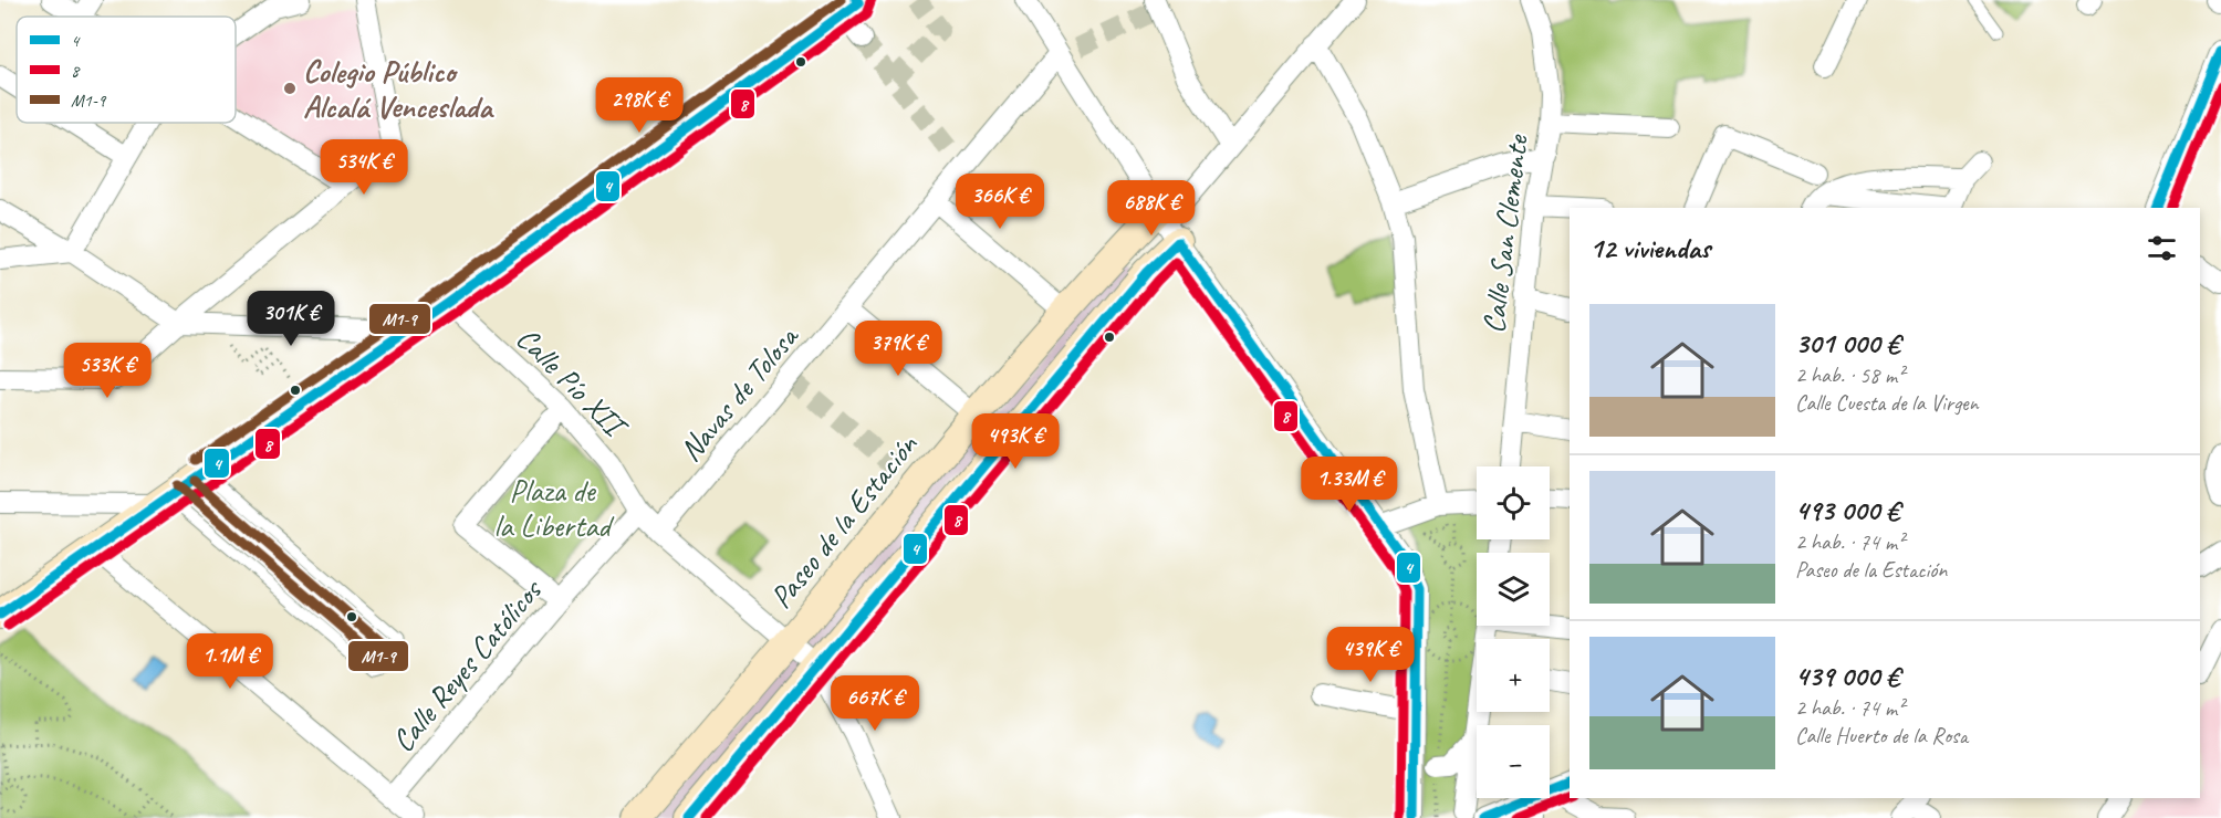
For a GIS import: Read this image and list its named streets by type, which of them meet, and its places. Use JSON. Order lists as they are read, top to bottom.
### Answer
{
  "streets": {
    "main road": ["Paseo de la Estación"],
    "street": [
      "Calle San Clemente",
      "Calle Pío XII",
      "Navas de Tolosa",
      "Calle Reyes Católicos"
    ]
  },
  "crossings": [
    ["Calle Pío XII", "Paseo de la Estación"],
    ["Calle Pío XII", "Calle Reyes Católicos"]
  ],
  "parks": ["Plaza de la Libertad"],
  "places": ["Colegio Público Alcalá Venceslada"],
  "lines": ["transit line 4", "transit line 8", "transit line M1-9"],
  "legend": ["4", "8", "M1-9"],
  "page": {
    "price": [
      "298K €",
      "534K €",
      "366K €",
      "688K €",
      "301K €",
      "379K €",
      "533K €",
      "493K €",
      "1.33M €",
      "439K €",
      "1.1M €",
      "667K €"
    ],
    "heading": "12 viviendas",
    "list": [
      {
        "name": "301 000 €",
        "note": "2 hab. · 58 m² · Calle Cuesta de la Virgen"
      },
      {
        "name": "493 000 €",
        "note": "2 hab. · 74 m² · Paseo de la Estación"
      },
      {
        "name": "439 000 €",
        "note": "2 hab. · 74 m² · Calle Huerto de la Rosa"
      }
    ],
    "map_buttons": ["+", "−"]
  }
}
